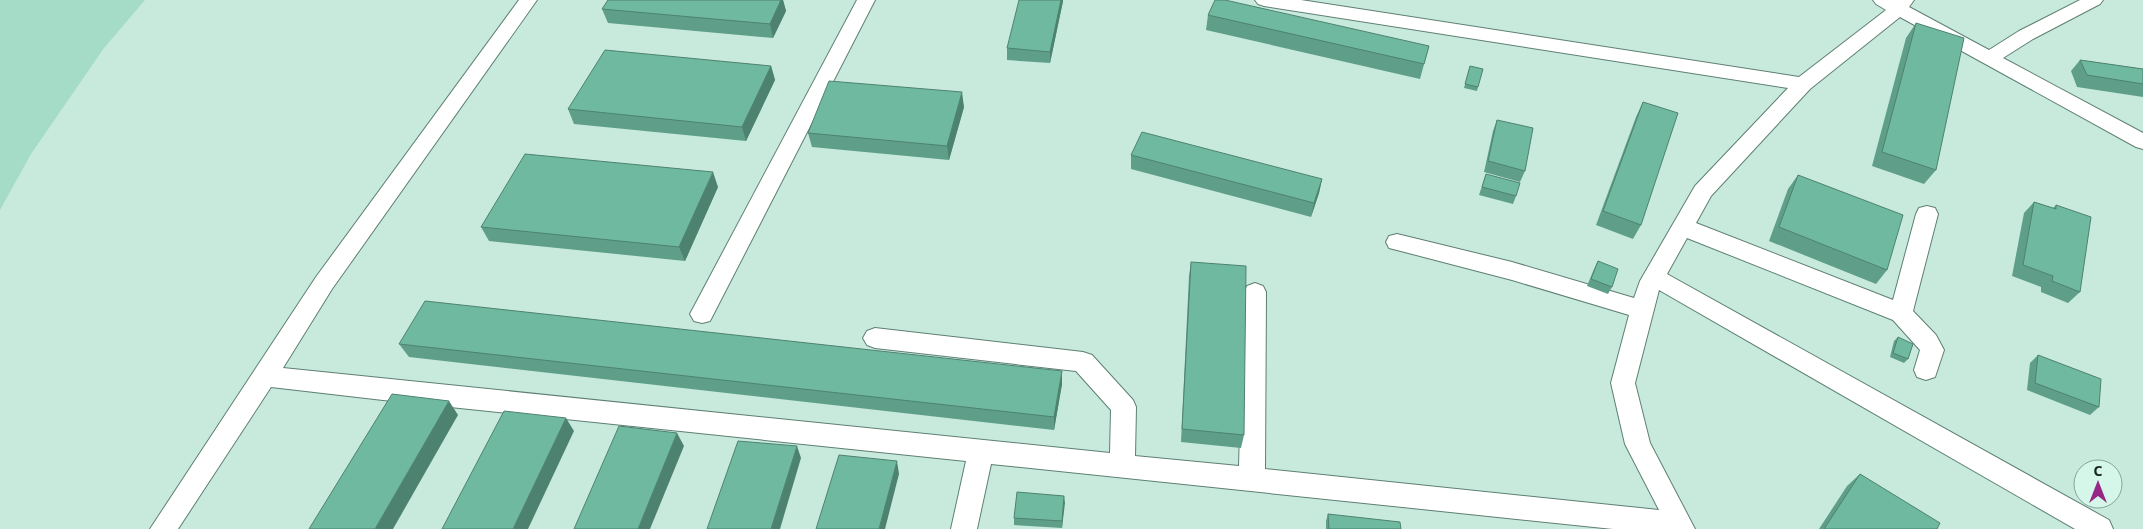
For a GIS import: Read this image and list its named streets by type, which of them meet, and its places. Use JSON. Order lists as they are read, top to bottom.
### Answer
{
  "north": "top"
}
